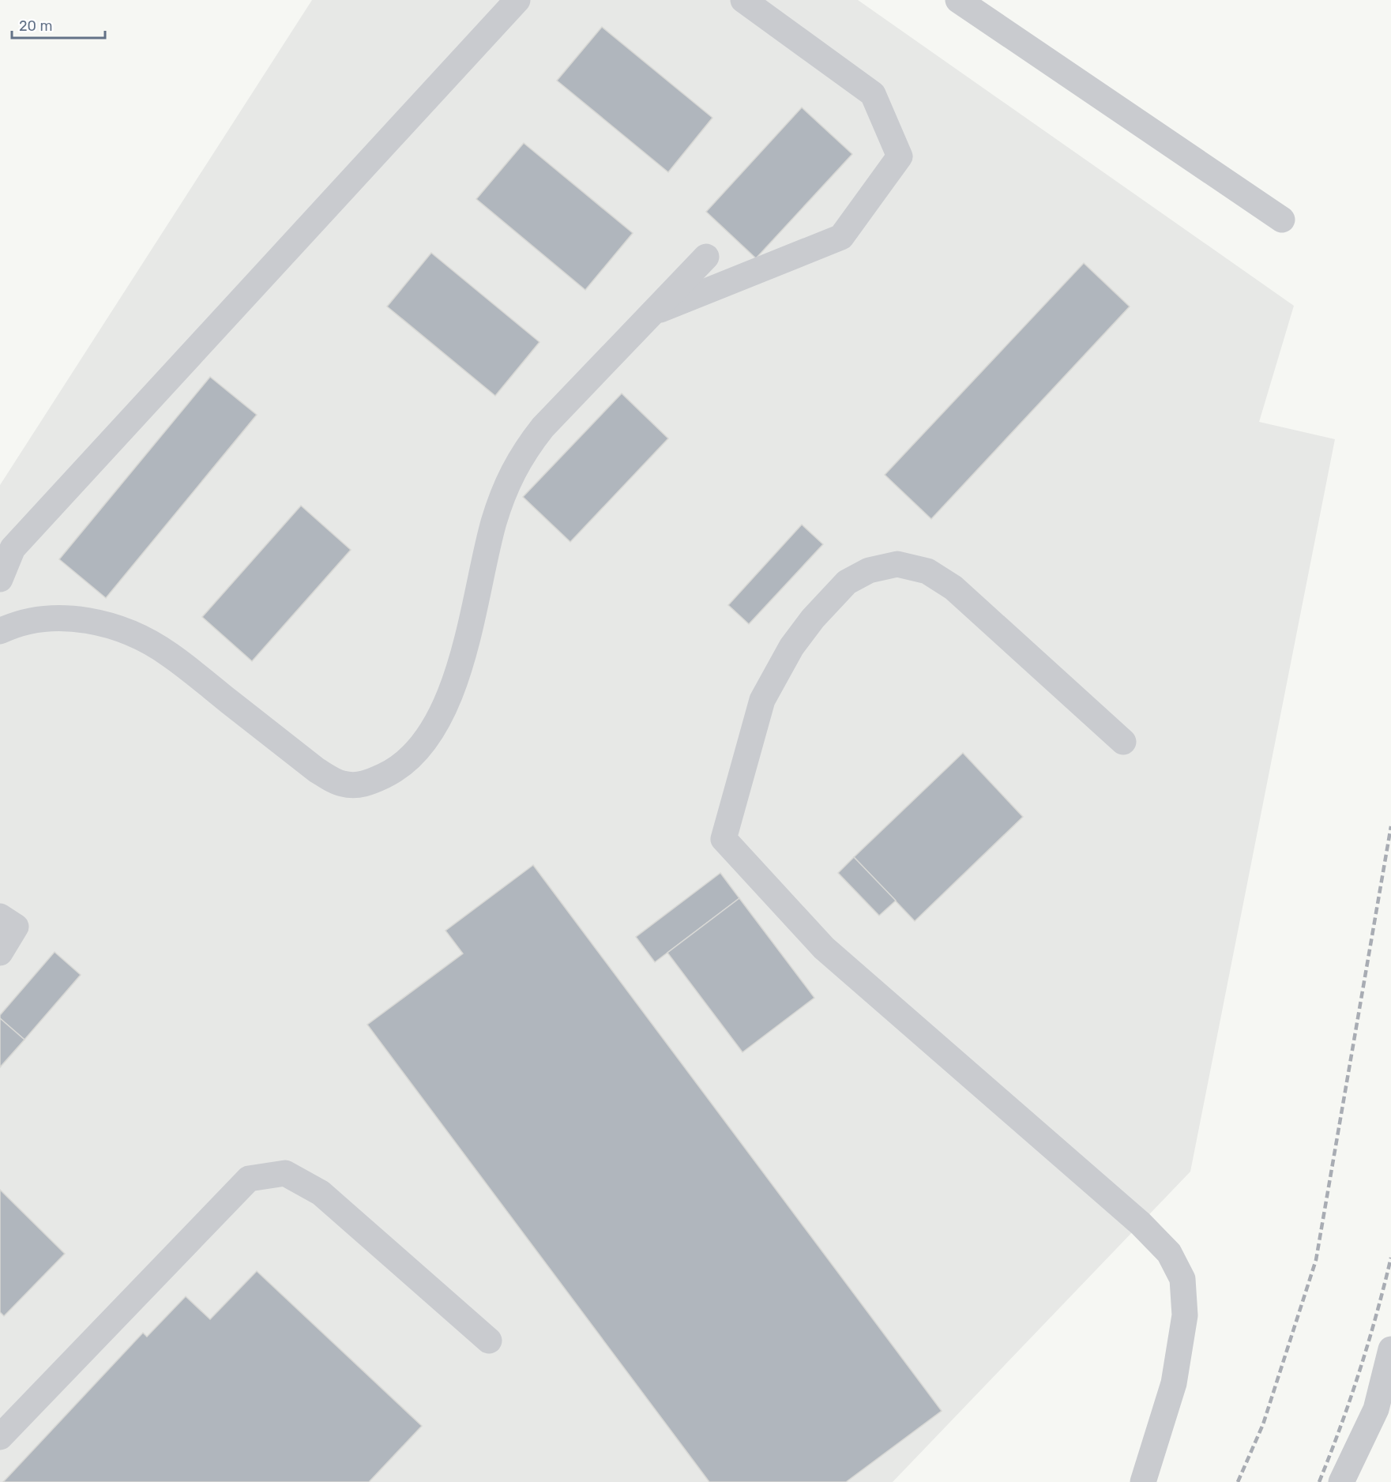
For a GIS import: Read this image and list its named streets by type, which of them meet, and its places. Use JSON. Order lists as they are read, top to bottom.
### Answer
{
  "scale_bar": "20 m"
}
